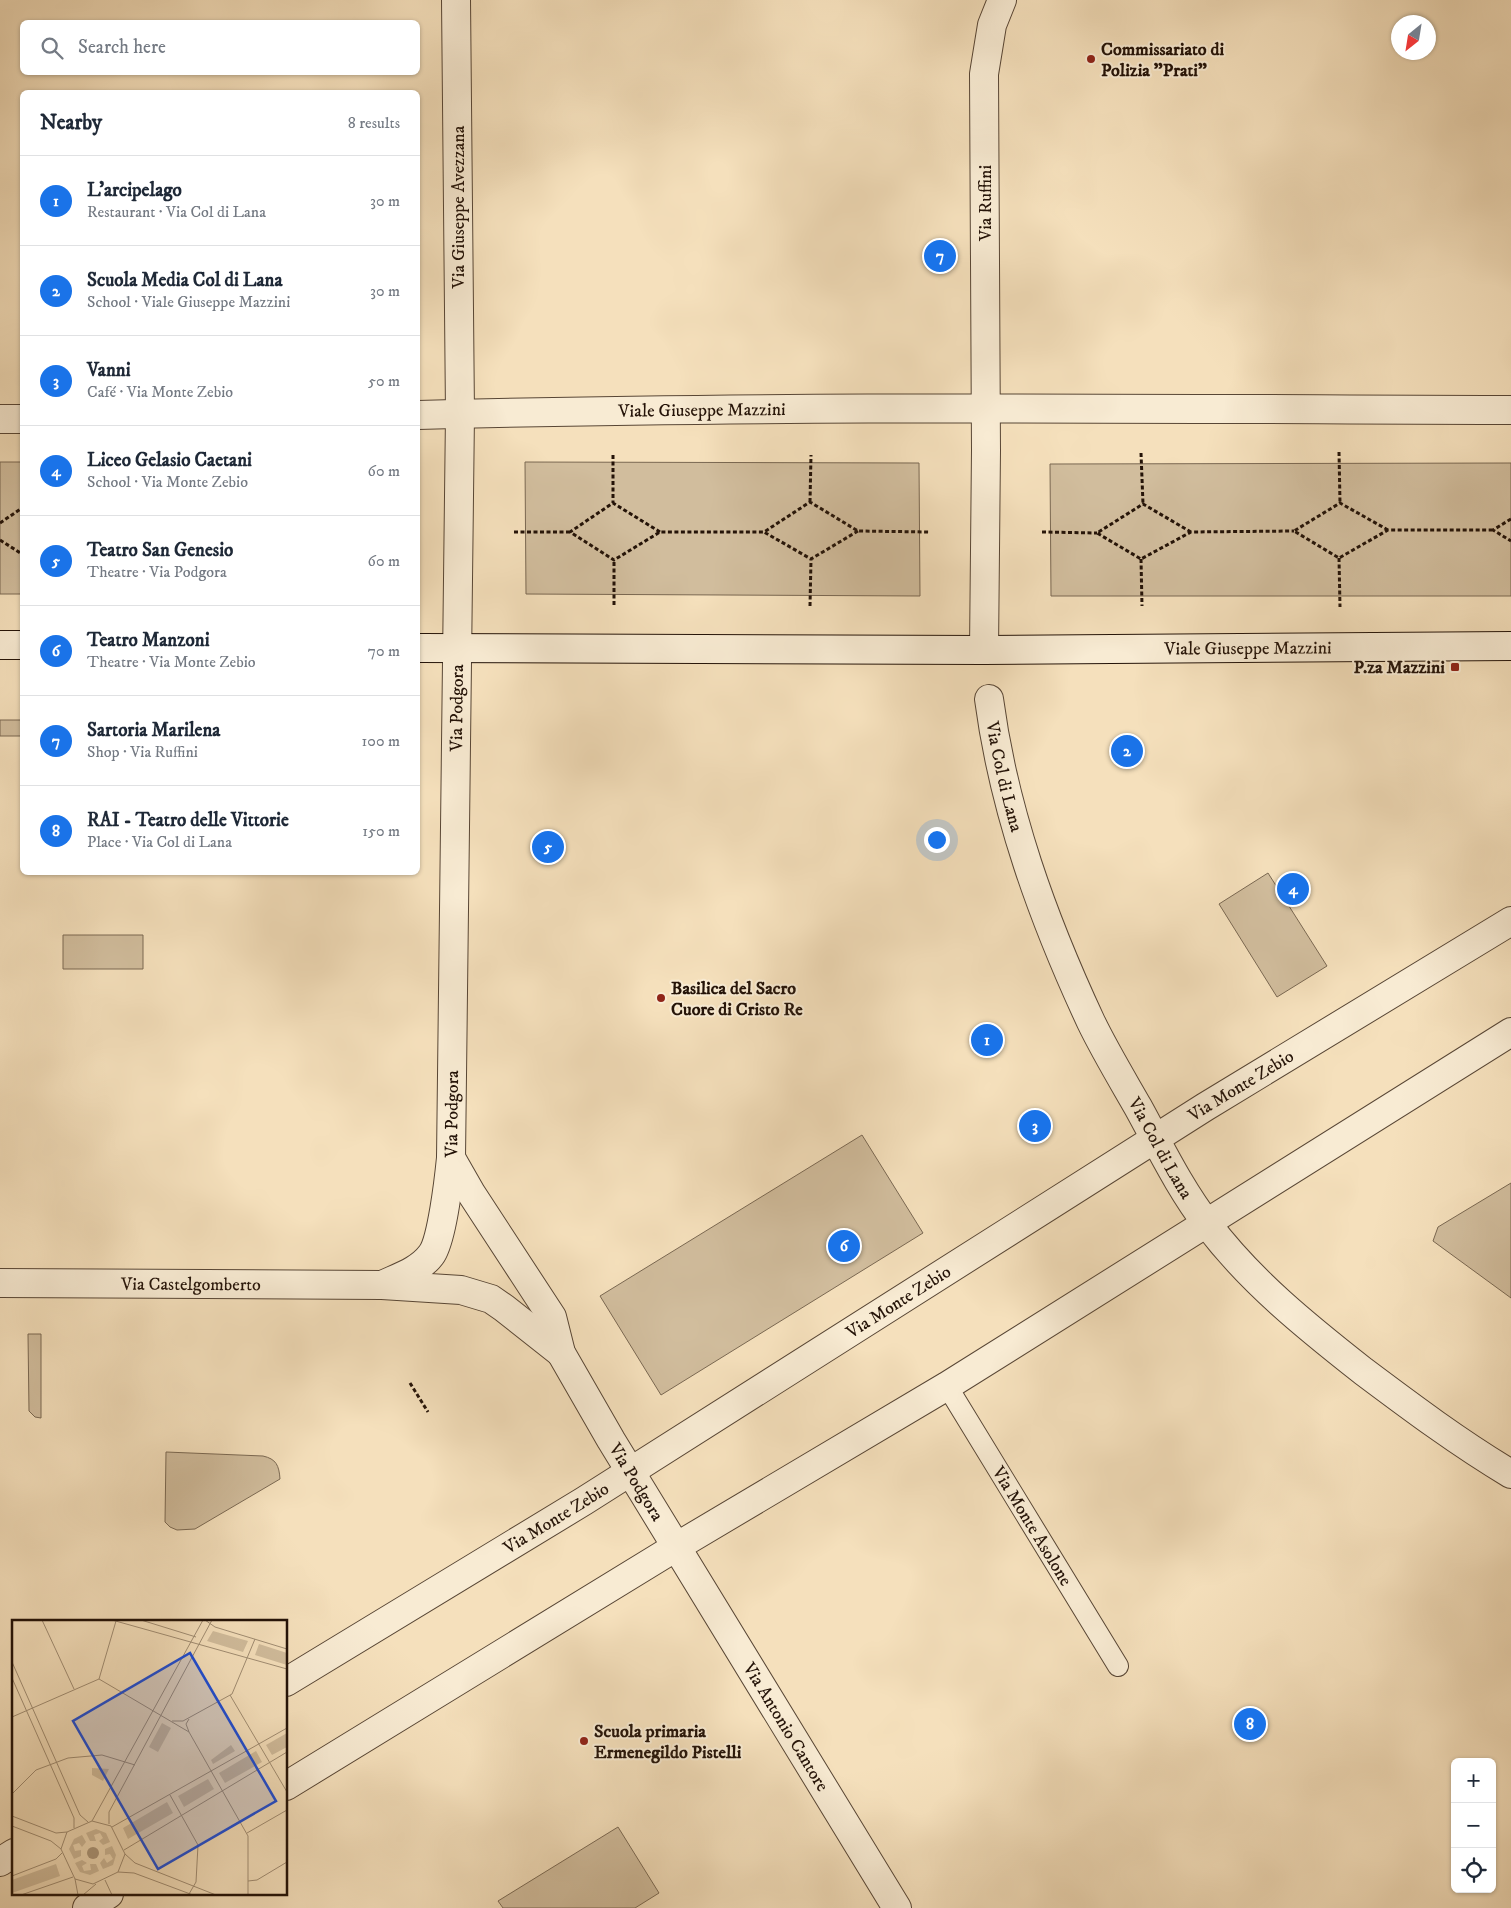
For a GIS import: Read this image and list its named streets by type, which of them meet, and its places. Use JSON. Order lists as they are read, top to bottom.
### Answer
{
  "streets": {
    "street": [
      "Via Ruffini",
      "Via Giuseppe Avezzana",
      "Viale Giuseppe Mazzini",
      "Via Podgora",
      "Via Col di Lana",
      "Via Monte Zebio",
      "Via Castelgomberto",
      "Via Antonio Cantore"
    ],
    "lane": ["Via Monte Asolone"]
  },
  "crossings": [
    ["Via Ruffini", "Viale Giuseppe Mazzini"],
    ["Via Giuseppe Avezzana", "Viale Giuseppe Mazzini"],
    ["Via Giuseppe Avezzana", "Via Podgora"],
    ["Viale Giuseppe Mazzini", "Via Podgora"],
    ["Via Podgora", "Via Monte Zebio"],
    ["Via Podgora", "Via Castelgomberto"],
    ["Via Podgora", "Via Antonio Cantore"],
    ["Via Col di Lana", "Via Monte Zebio"]
  ],
  "places": {
    "other": ["Commissariato di Polizia \"Prati\"", "Basilica del Sacro Cuore di Cristo Re", "Scuola primaria Ermenegildo Pistelli"],
    "transit": ["P.za Mazzini"]
  },
  "north": "bottom left",
  "page": {
    "search": "Search here",
    "heading": ["Nearby", "8 results"],
    "list": [
      {
        "mark": "1",
        "name": "L'arcipelago",
        "note": "Restaurant · Via Col di Lana",
        "value": "30 m"
      },
      {
        "mark": "2",
        "name": "Scuola Media Col di Lana",
        "note": "School · Viale Giuseppe Mazzini",
        "value": "30 m"
      },
      {
        "mark": "3",
        "name": "Vanni",
        "note": "Café · Via Monte Zebio",
        "value": "50 m"
      },
      {
        "mark": "4",
        "name": "Liceo Gelasio Caetani",
        "note": "School · Via Monte Zebio",
        "value": "60 m"
      },
      {
        "mark": "5",
        "name": "Teatro San Genesio",
        "note": "Theatre · Via Podgora",
        "value": "60 m"
      },
      {
        "mark": "6",
        "name": "Teatro Manzoni",
        "note": "Theatre · Via Monte Zebio",
        "value": "70 m"
      },
      {
        "mark": "7",
        "name": "Sartoria Marilena",
        "note": "Shop · Via Ruffini",
        "value": "100 m"
      },
      {
        "mark": "8",
        "name": "RAI - Teatro delle Vittorie",
        "note": "Place · Via Col di Lana",
        "value": "150 m"
      }
    ],
    "pins": [
      "7",
      "2",
      "5",
      "4",
      "1",
      "3",
      "6",
      "8"
    ],
    "map_buttons": ["+", "−"]
  }
}
